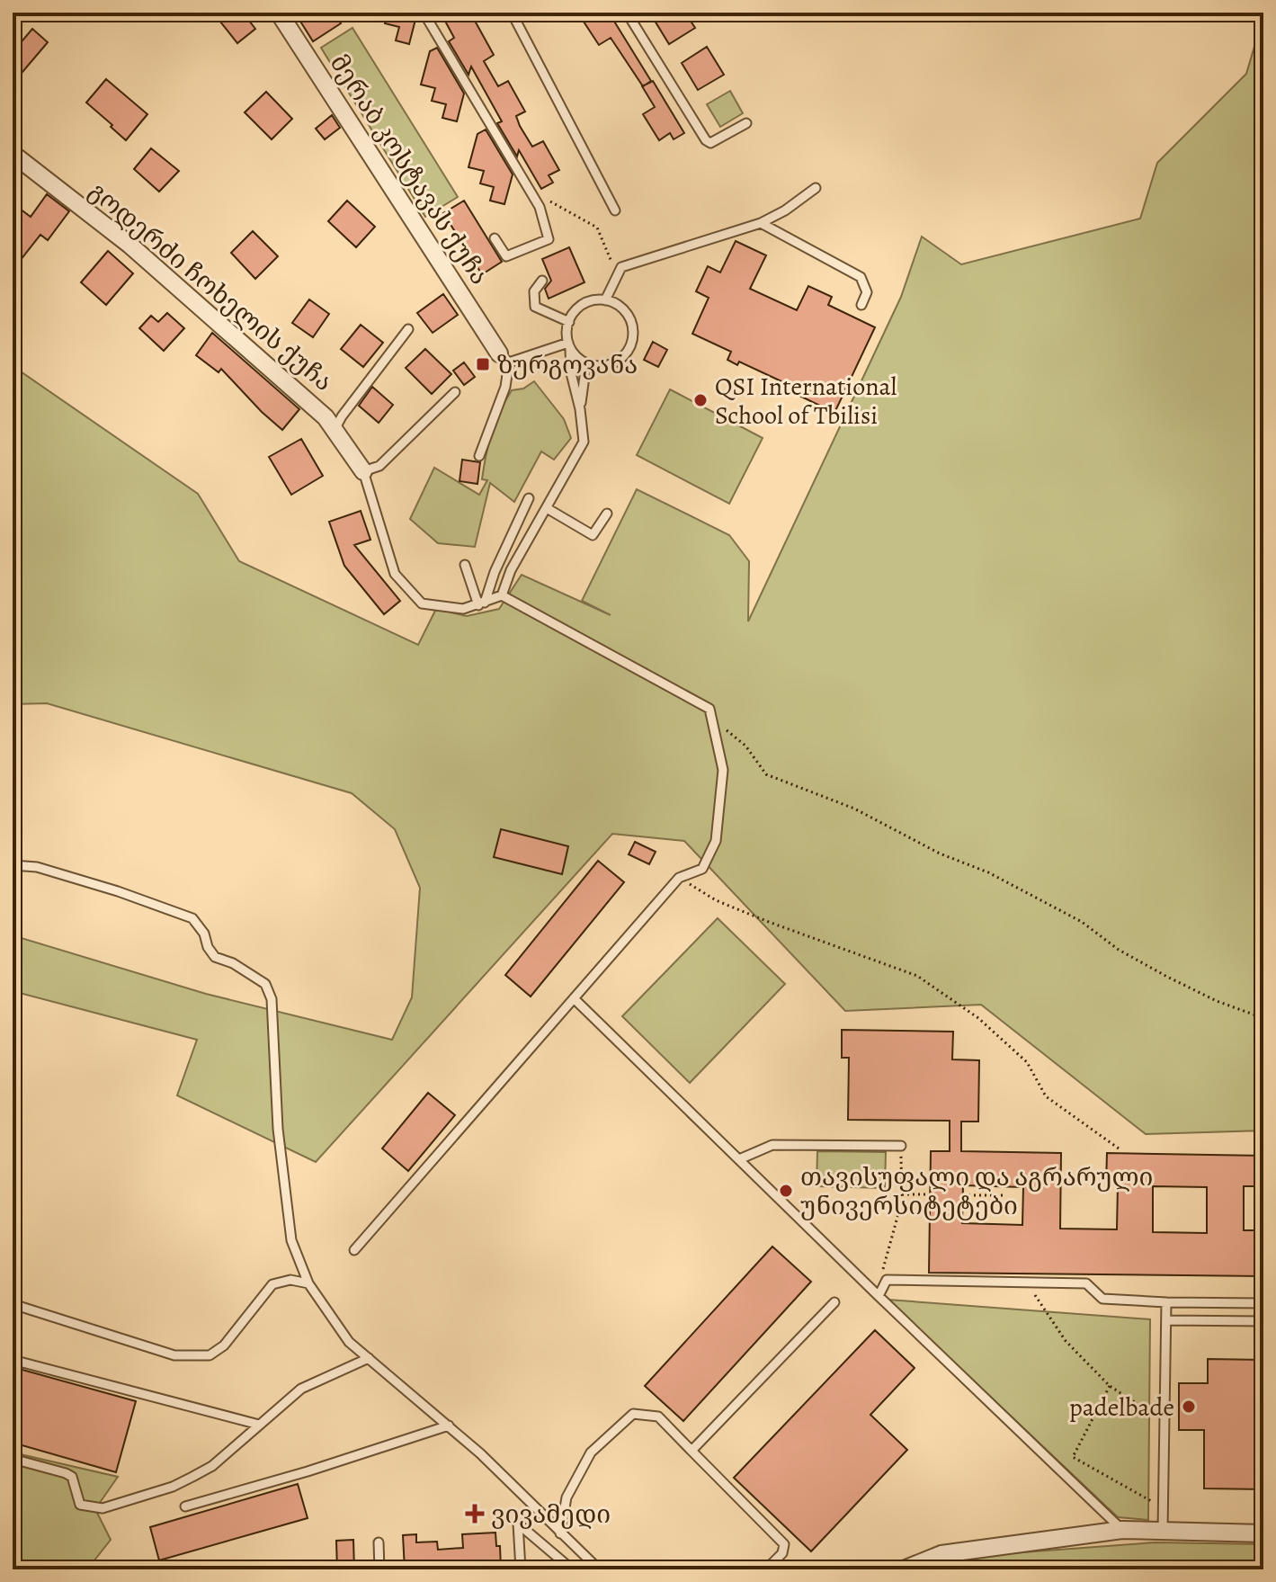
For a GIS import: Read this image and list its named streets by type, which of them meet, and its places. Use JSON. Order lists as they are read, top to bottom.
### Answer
{
  "streets": {
    "street": ["მერაბ კოსტავას ქუჩა", "გოდერძი ჩოხელის ქუჩა"]
  },
  "places": {
    "transit": ["ზურგოვანა"],
    "other": ["QSI International School of Tbilisi", "თავისუფალი და აგრარული უნივერსიტეტები", "padelbade"],
    "health": ["ვივამედი"]
  }
}
